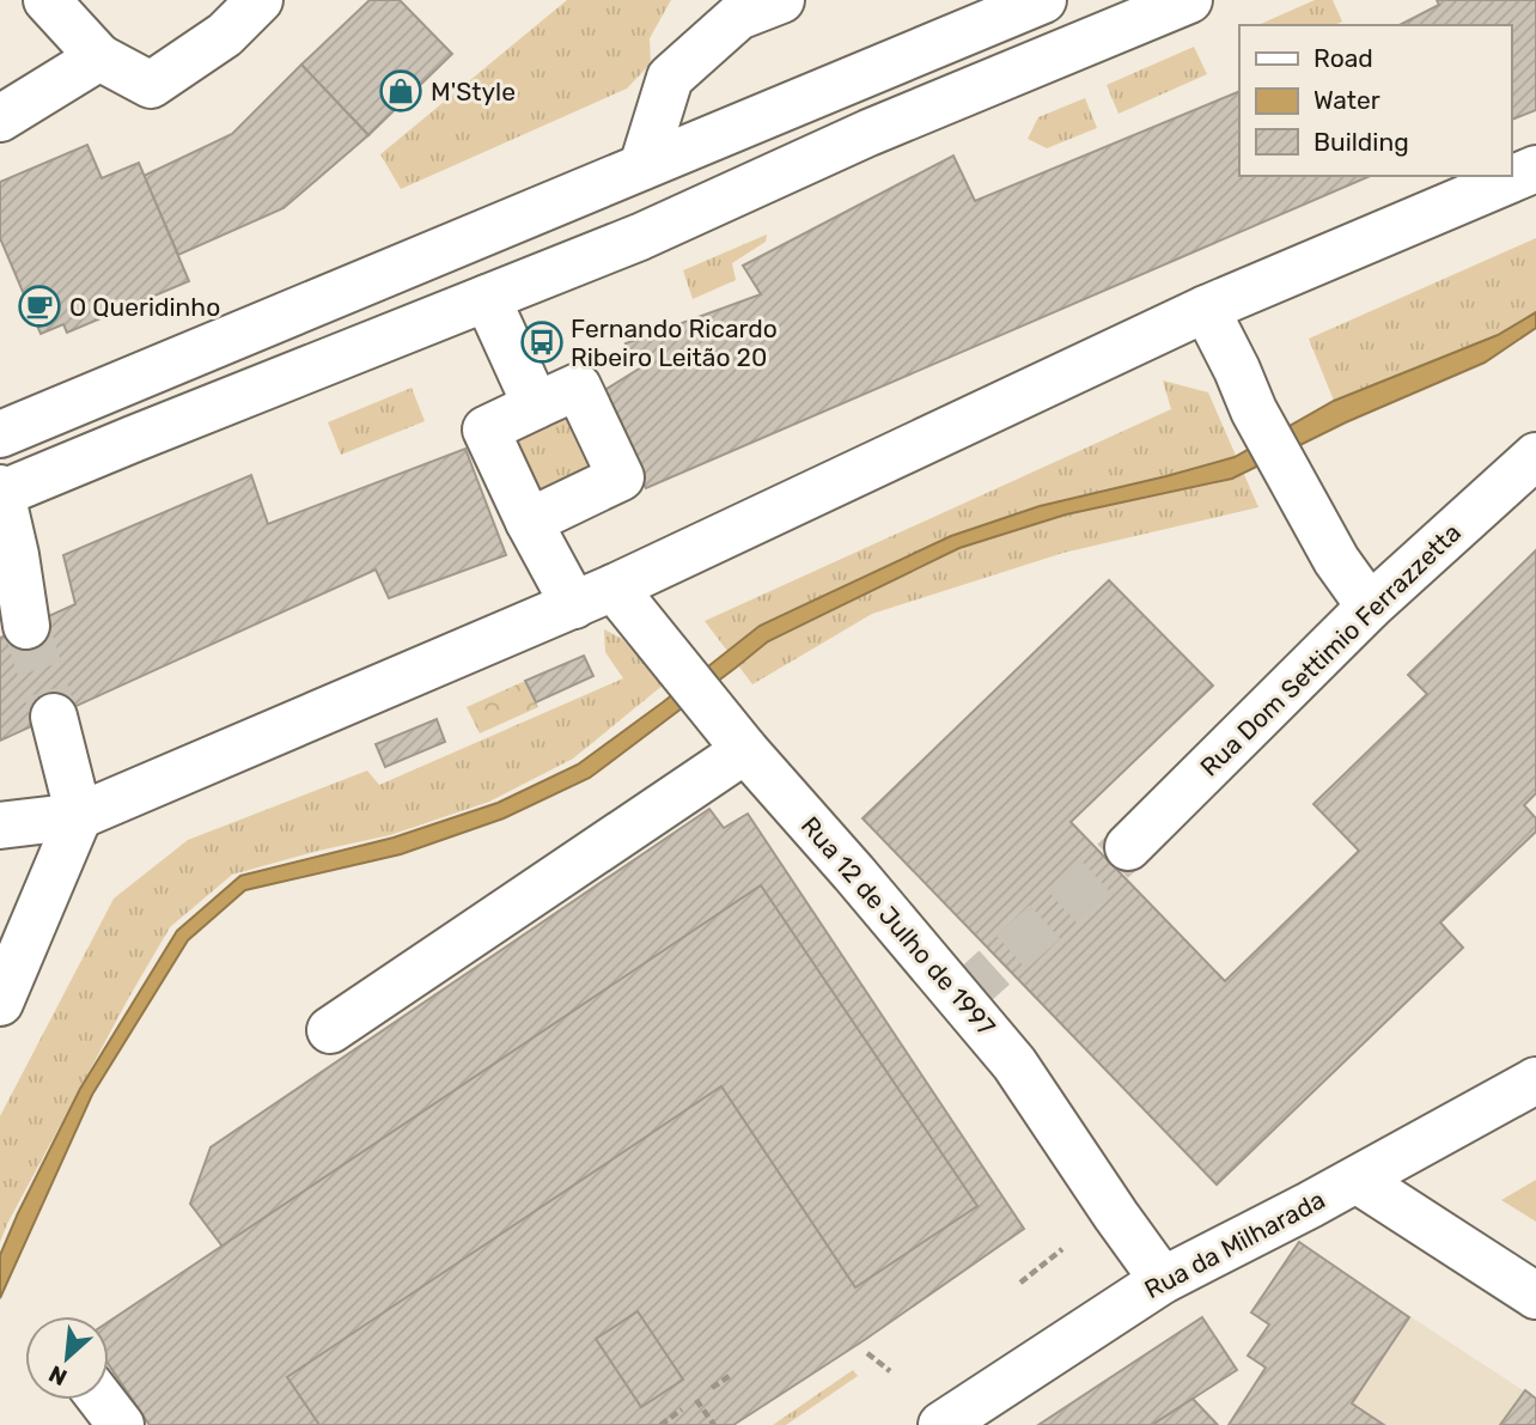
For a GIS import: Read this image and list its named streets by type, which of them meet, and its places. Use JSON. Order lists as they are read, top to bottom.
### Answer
{
  "streets": {
    "street": ["Rua Dom Settimio Ferrazzetta", "Rua 12 de Julho de 1997", "Rua da Milharada"]
  },
  "crossings": [
    ["Rua 12 de Julho de 1997", "Rua da Milharada"]
  ],
  "places": {
    "shop": ["M'Style"],
    "cafe": ["O Queridinho"],
    "bus stop": ["Fernando Ricardo Ribeiro Leitão 20"]
  },
  "legend": ["Road", "Water", "Building"],
  "north": "bottom left"
}
